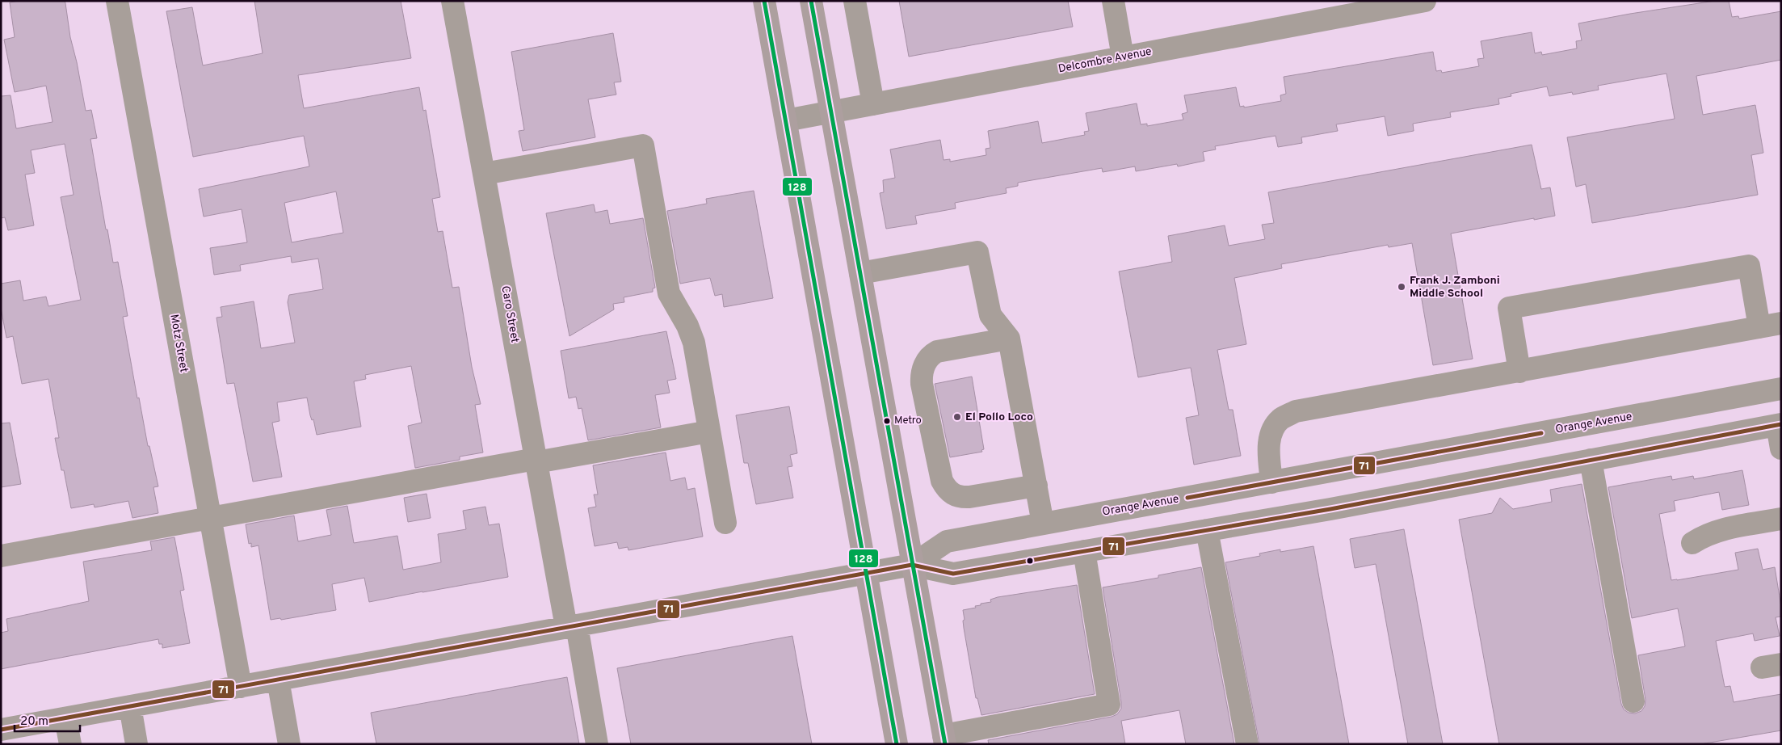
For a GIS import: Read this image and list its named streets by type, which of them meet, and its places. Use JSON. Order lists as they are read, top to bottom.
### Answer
{
  "streets": {
    "street": [
      "Delcombre Avenue",
      "Caro Street",
      "Motz Street",
      "Orange Avenue"
    ]
  },
  "crossings": [
    ["Caro Street", "Orange Avenue"],
    ["Motz Street", "Orange Avenue"]
  ],
  "places": ["Frank J. Zamboni Middle School", "El Pollo Loco", "Metro"],
  "lines": ["transit line 128", "transit line 71"],
  "scale_bar": "20 m"
}
